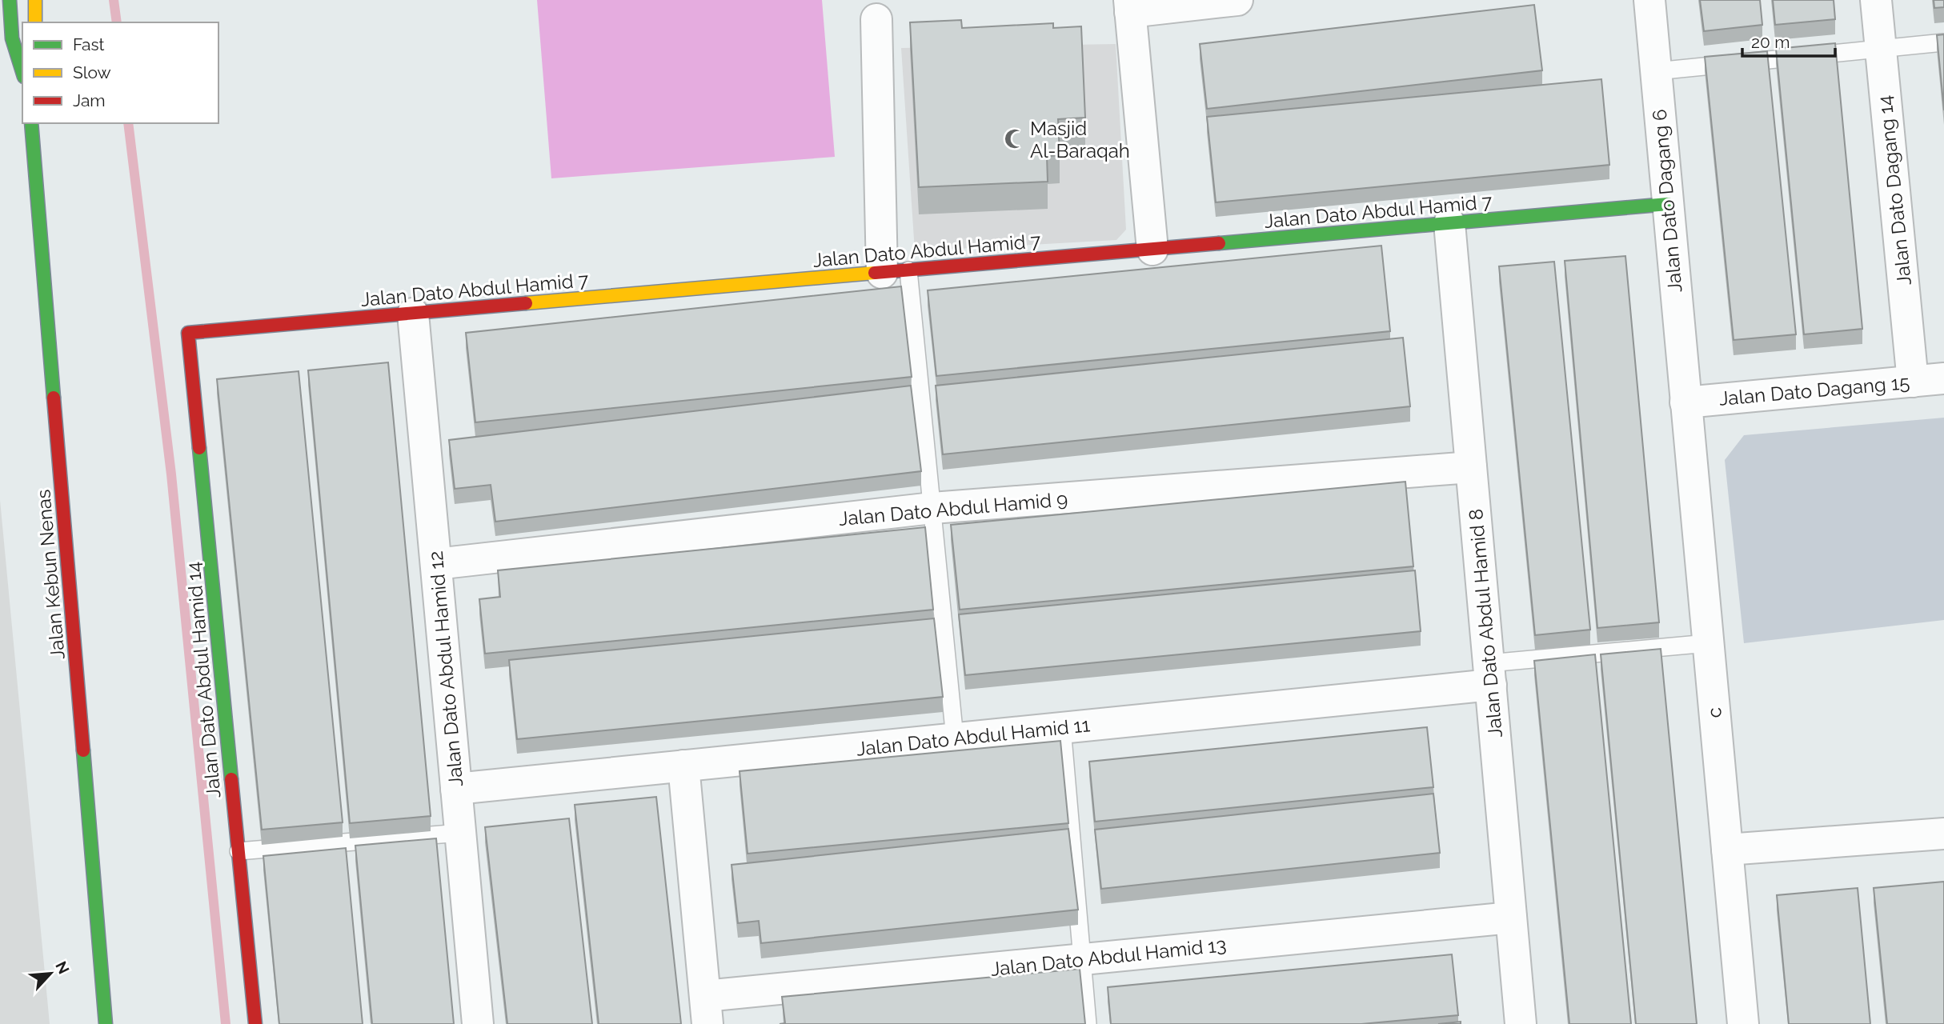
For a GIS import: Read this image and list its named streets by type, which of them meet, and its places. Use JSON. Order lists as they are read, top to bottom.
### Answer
{
  "streets": {
    "street": [
      "Jalan Dato Dagang 14",
      "Jalan Dato Dagang 6",
      "Jalan Dato Abdul Hamid 7",
      "Jalan Dato Dagang 15",
      "Jalan Dato Abdul Hamid 9",
      "Jalan Kebun Nenas",
      "Jalan Dato Abdul Hamid 8",
      "Jalan Dato Abdul Hamid 12",
      "Jalan Dato Abdul Hamid 14",
      "c",
      "Jalan Dato Abdul Hamid 11",
      "Jalan Dato Abdul Hamid 13"
    ]
  },
  "crossings": [
    ["Jalan Dato Dagang 14", "Jalan Dato Dagang 15"],
    ["Jalan Dato Dagang 6", "Jalan Dato Abdul Hamid 7"],
    ["Jalan Dato Dagang 6", "Jalan Dato Dagang 15"],
    ["Jalan Dato Dagang 6", "c"],
    ["Jalan Dato Abdul Hamid 7", "Jalan Dato Abdul Hamid 8"],
    ["Jalan Dato Abdul Hamid 7", "Jalan Dato Abdul Hamid 12"],
    ["Jalan Dato Abdul Hamid 7", "Jalan Dato Abdul Hamid 14"],
    ["Jalan Dato Dagang 15", "c"],
    ["Jalan Dato Abdul Hamid 9", "Jalan Dato Abdul Hamid 8"],
    ["Jalan Dato Abdul Hamid 9", "Jalan Dato Abdul Hamid 12"],
    ["Jalan Dato Abdul Hamid 8", "Jalan Dato Abdul Hamid 11"],
    ["Jalan Dato Abdul Hamid 8", "Jalan Dato Abdul Hamid 13"],
    ["Jalan Dato Abdul Hamid 12", "Jalan Dato Abdul Hamid 11"]
  ],
  "places": {
    "mosque": ["Masjid Al-Baraqah"]
  },
  "legend": ["Fast", "Slow", "Jam"],
  "scale_bar": "20 m",
  "north": "top right"
}
